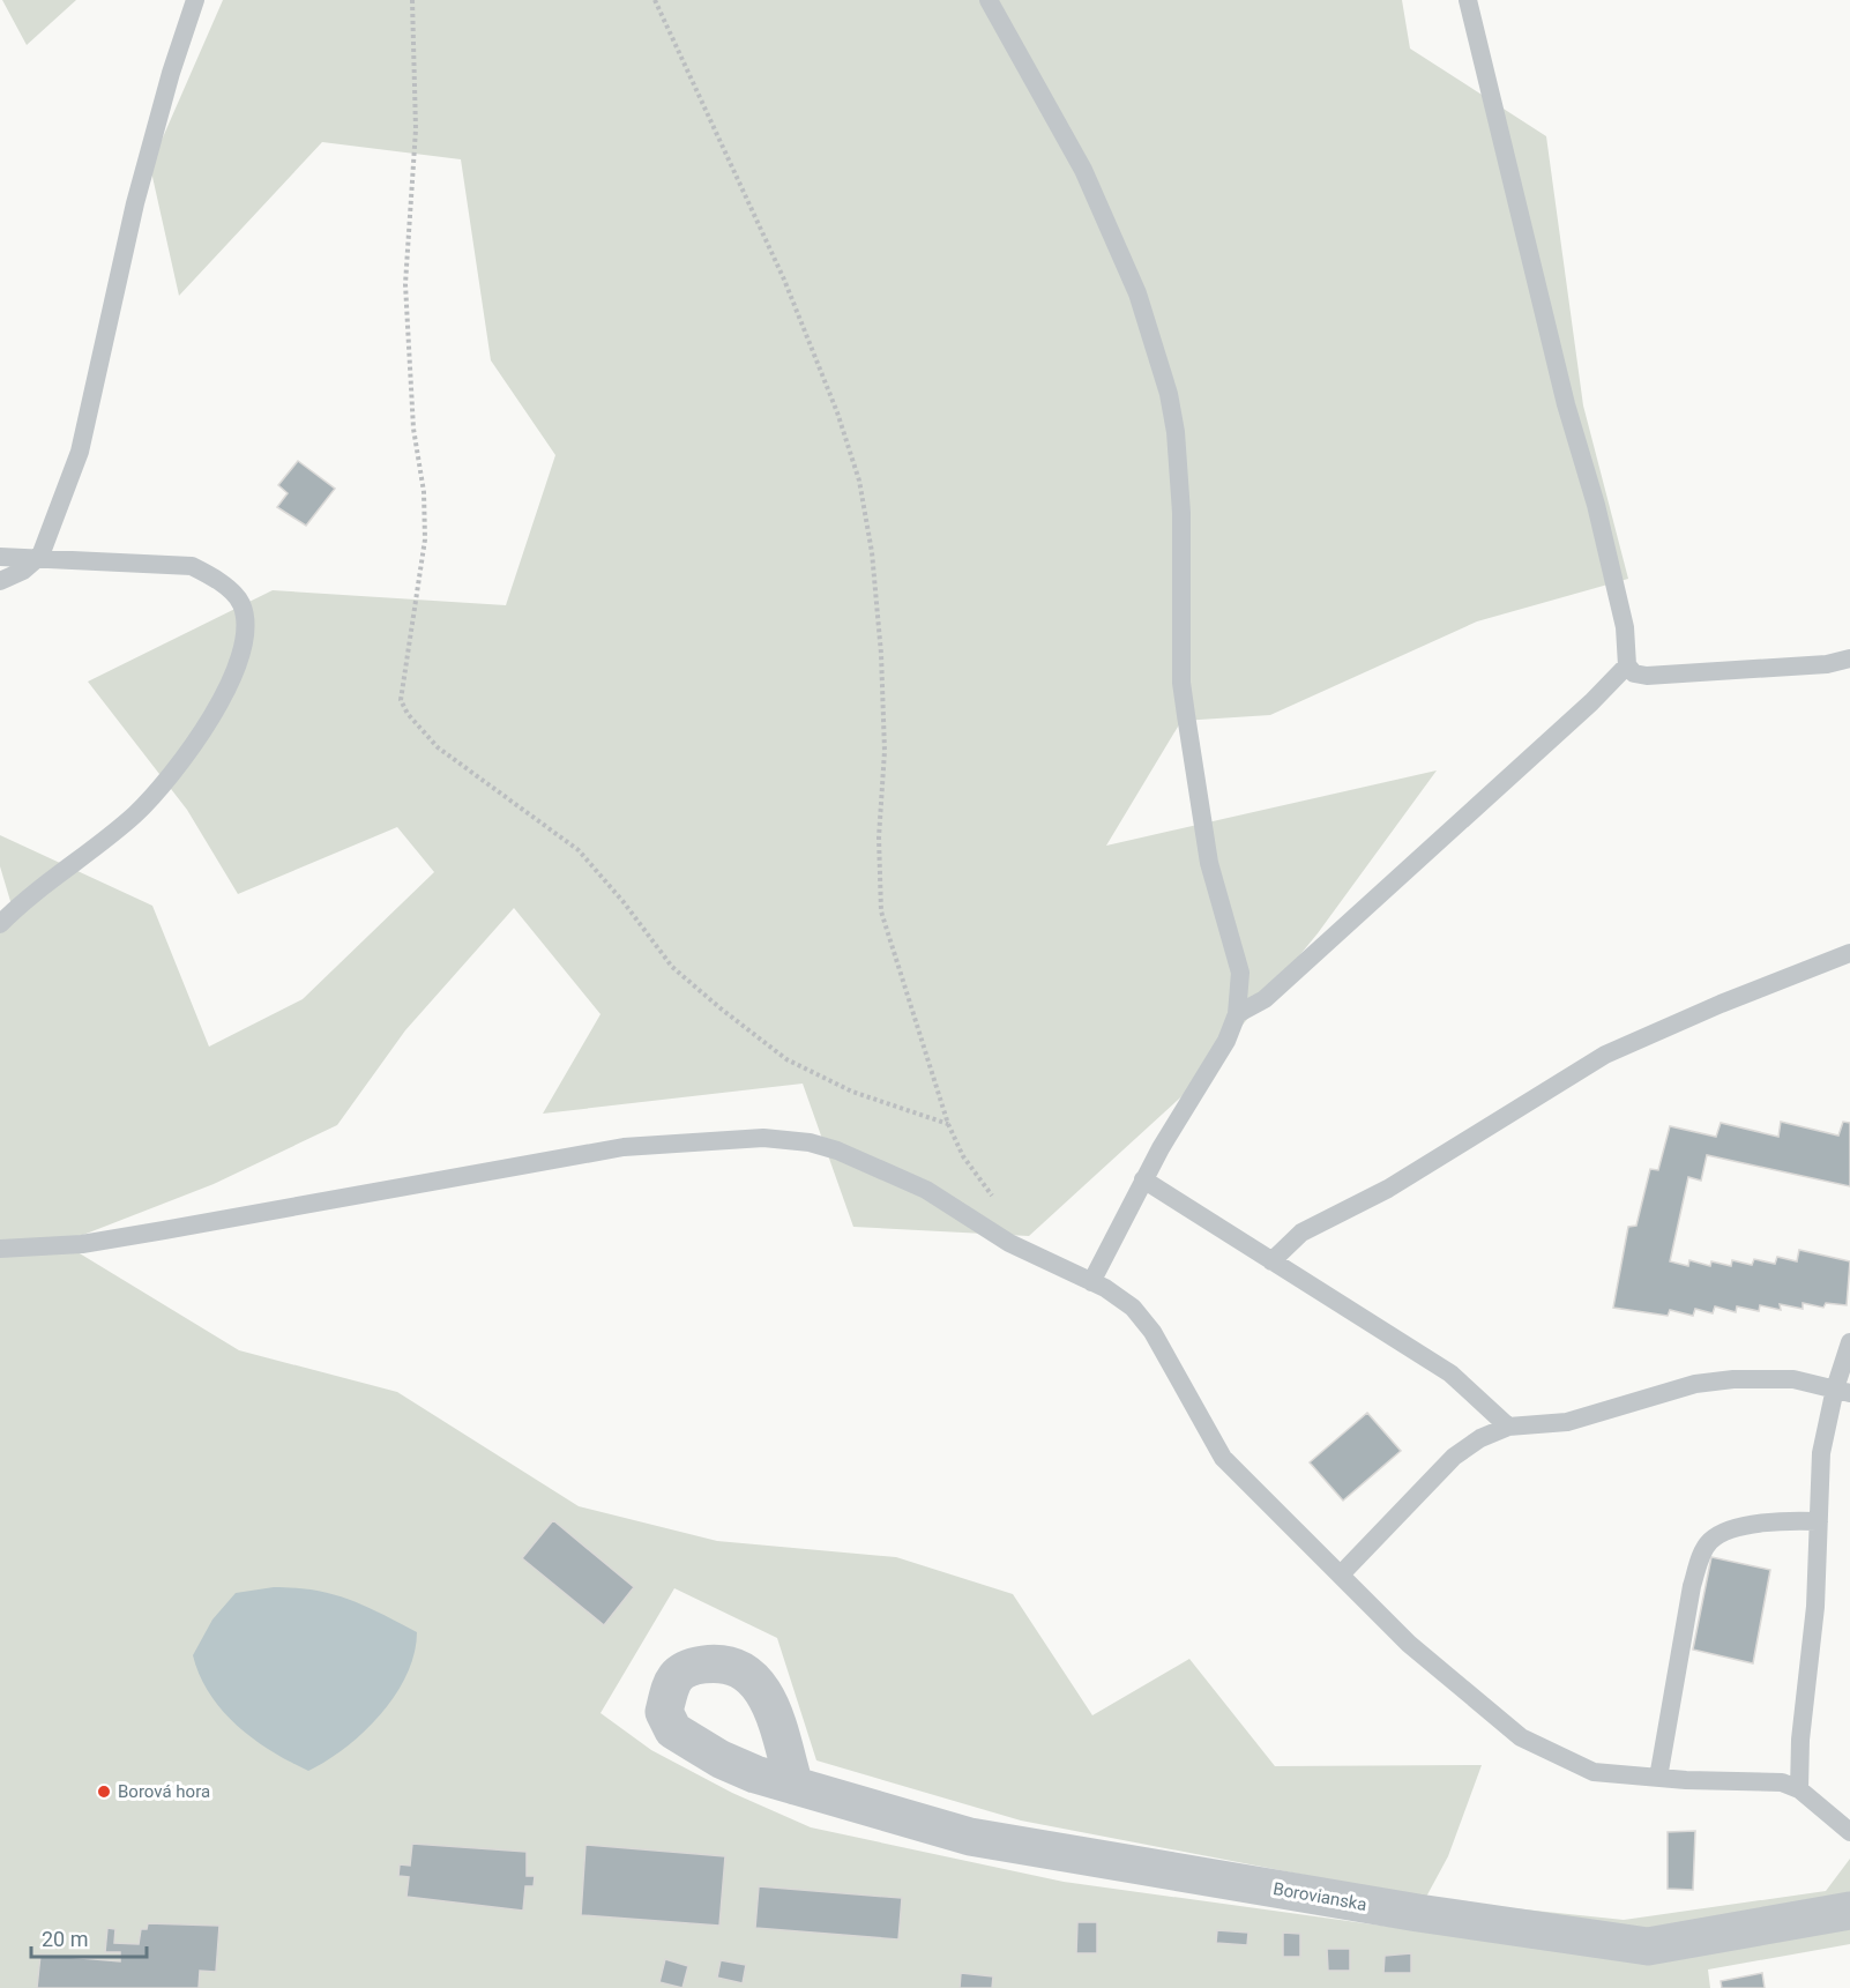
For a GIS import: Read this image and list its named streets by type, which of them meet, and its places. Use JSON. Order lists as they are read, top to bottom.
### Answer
{
  "streets": {
    "street": ["Borovianska"]
  },
  "places": ["Borová hora"],
  "scale_bar": "20 m"
}
